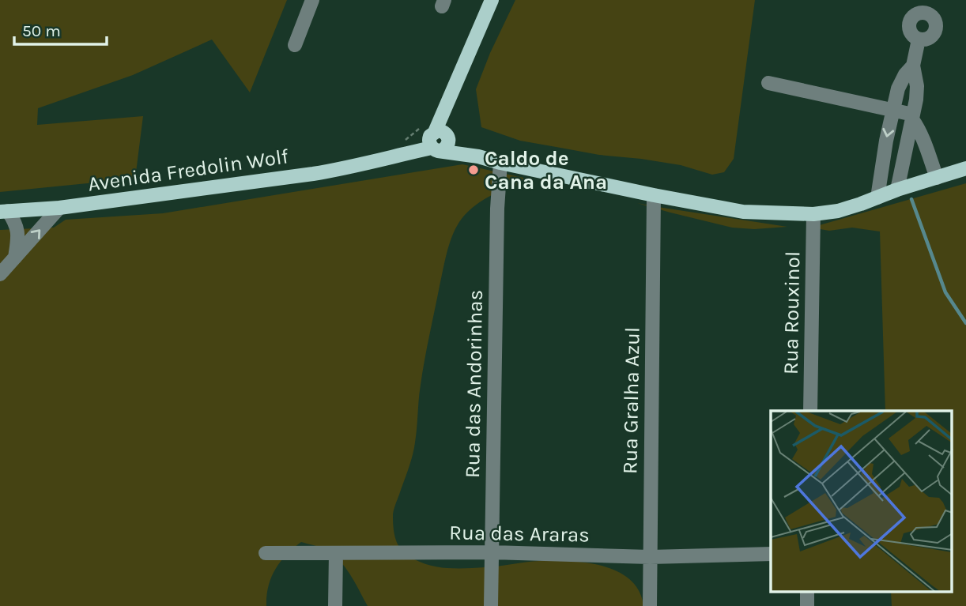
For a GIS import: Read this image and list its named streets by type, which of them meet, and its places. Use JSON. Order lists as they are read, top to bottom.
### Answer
{
  "streets": {
    "main road": ["Avenida Fredolin Wolf"],
    "street": [
      "Rua Rouxinol",
      "Rua das Andorinhas",
      "Rua Gralha Azul",
      "Rua das Araras"
    ]
  },
  "crossings": [
    ["Rua das Andorinhas", "Rua das Araras"],
    ["Rua Gralha Azul", "Rua das Araras"]
  ],
  "places": ["Caldo de Cana da Ana"],
  "scale_bar": "50 m"
}
